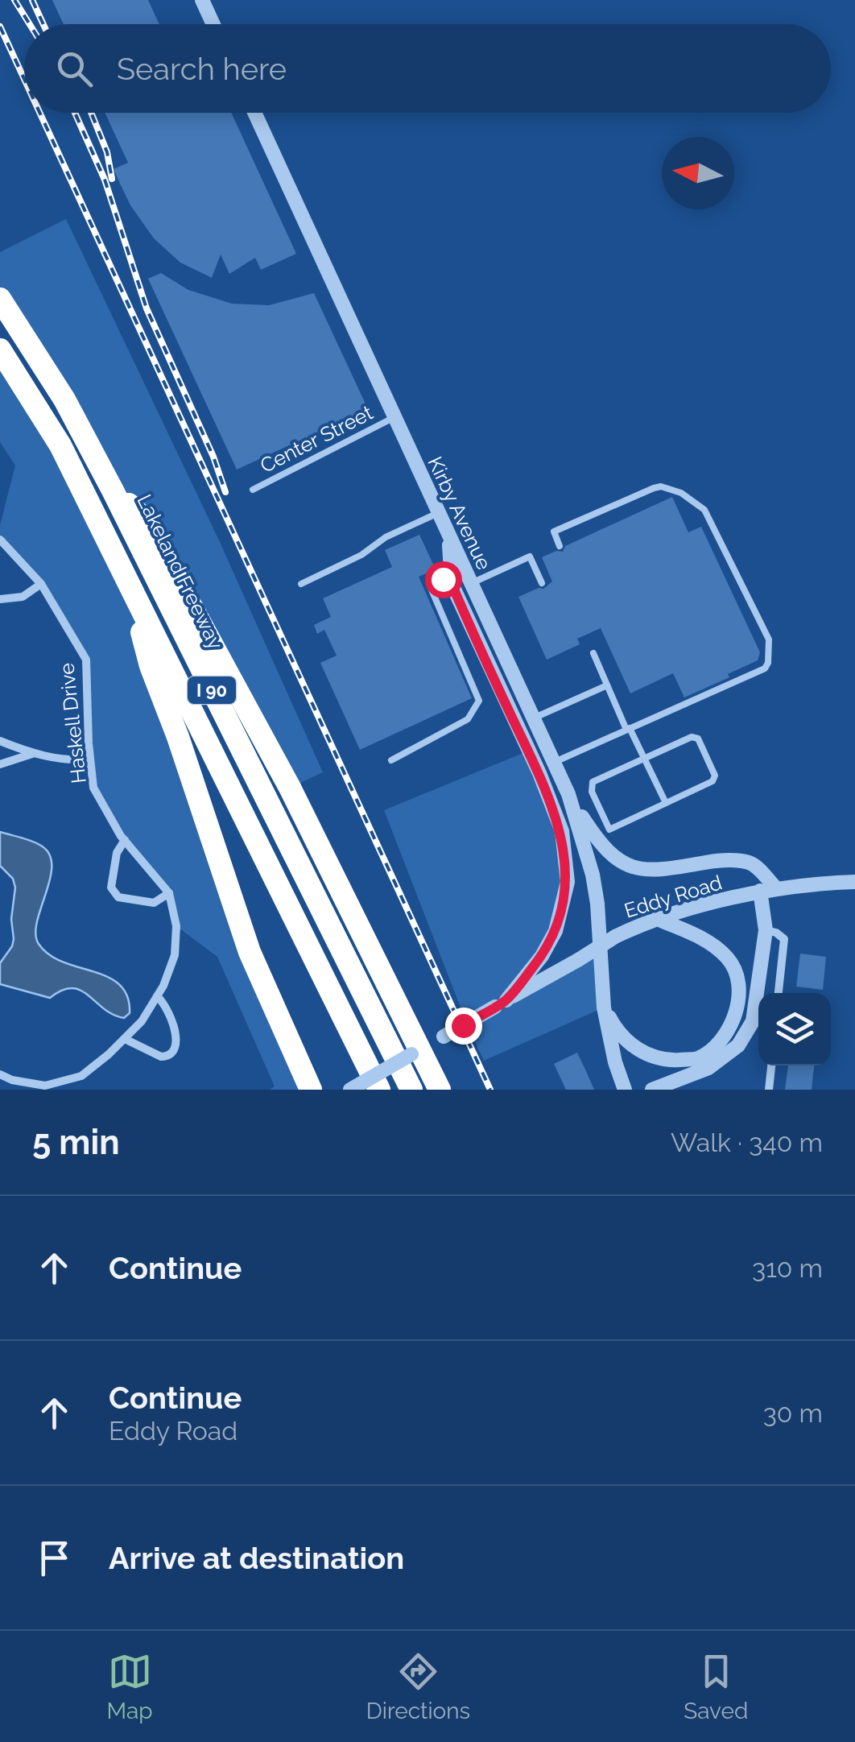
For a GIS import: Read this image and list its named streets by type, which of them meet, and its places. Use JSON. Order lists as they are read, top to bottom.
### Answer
{
  "streets": {
    "highway": ["Lakeland Freeway", "I 90"],
    "street": ["Kirby Avenue", "Haskell Drive", "Eddy Road"],
    "lane": ["Center Street"]
  },
  "crossings": [
    ["Center Street", "Kirby Avenue"]
  ],
  "north": "left",
  "page": {
    "search": "Search here",
    "heading": ["5 min", "Walk · 340 m"],
    "list": [
      ["Continue", "310 m"],
      ["Continue", "Eddy Road", "30 m"],
      "Arrive at destination"
    ],
    "nav": ["Map", "Directions", "Saved"]
  }
}
